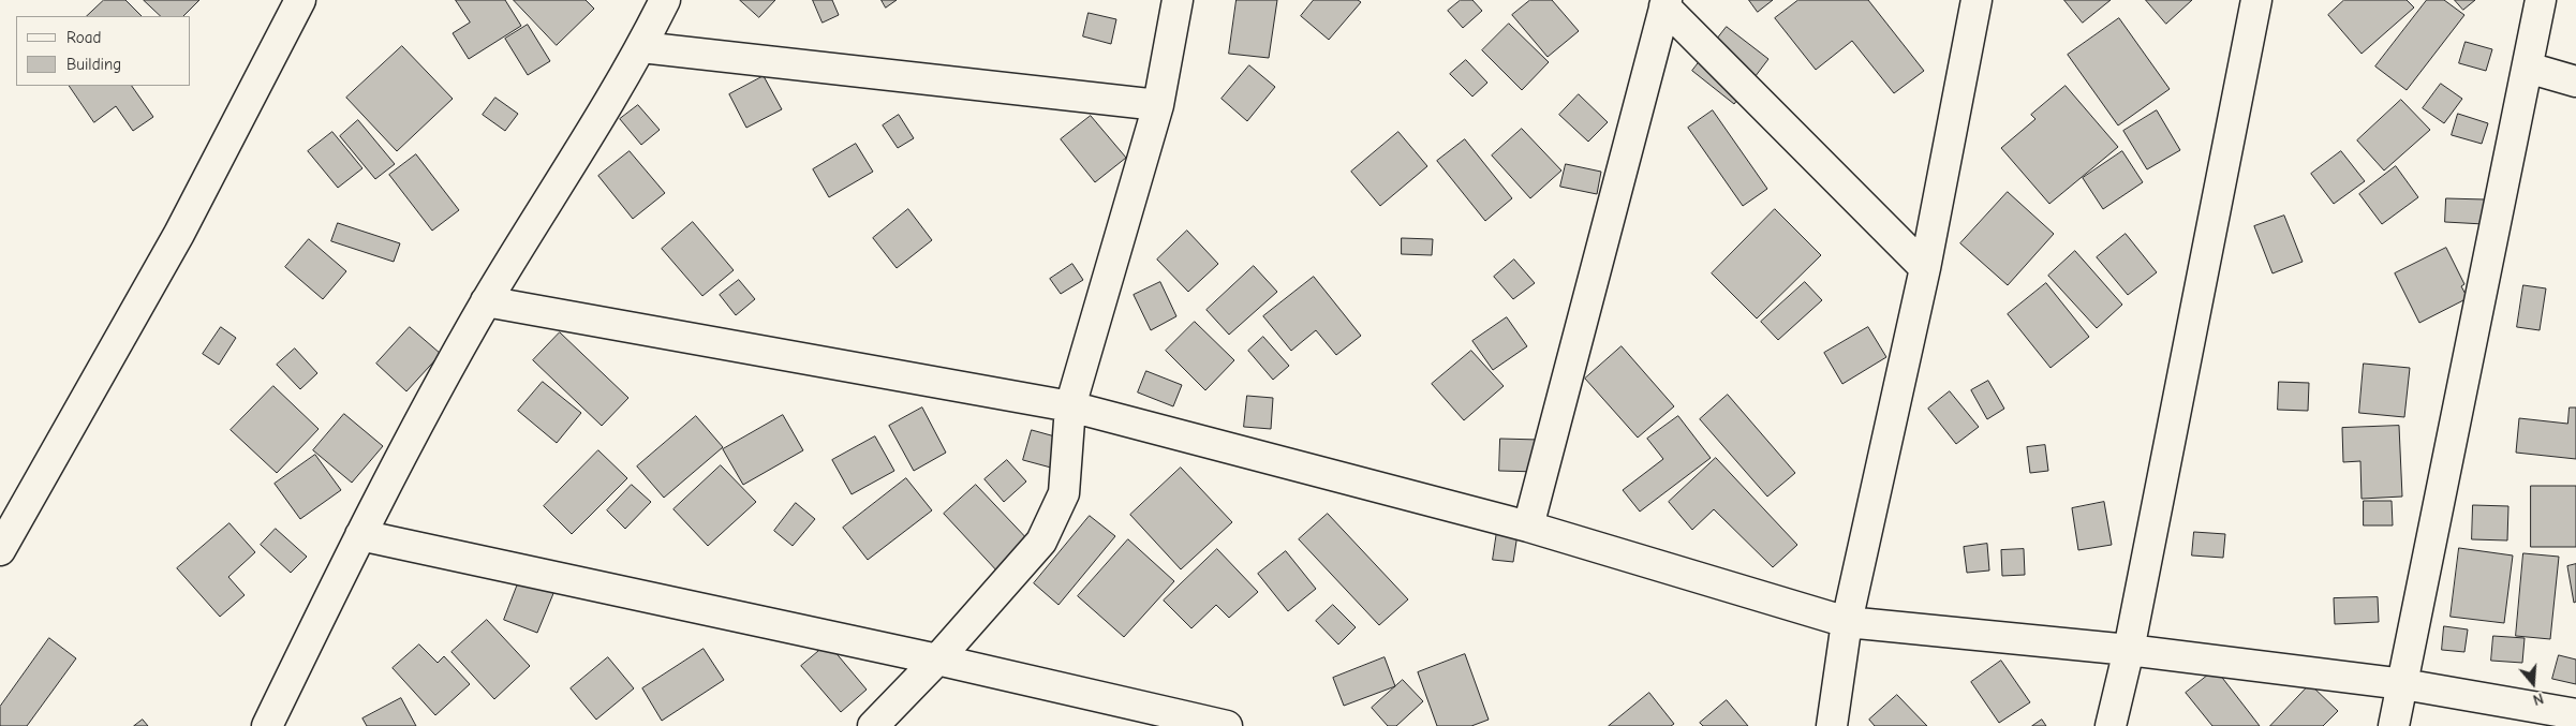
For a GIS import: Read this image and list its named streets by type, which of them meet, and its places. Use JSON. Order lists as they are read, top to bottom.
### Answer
{
  "legend": ["Road", "Building"],
  "north": "bottom"
}
